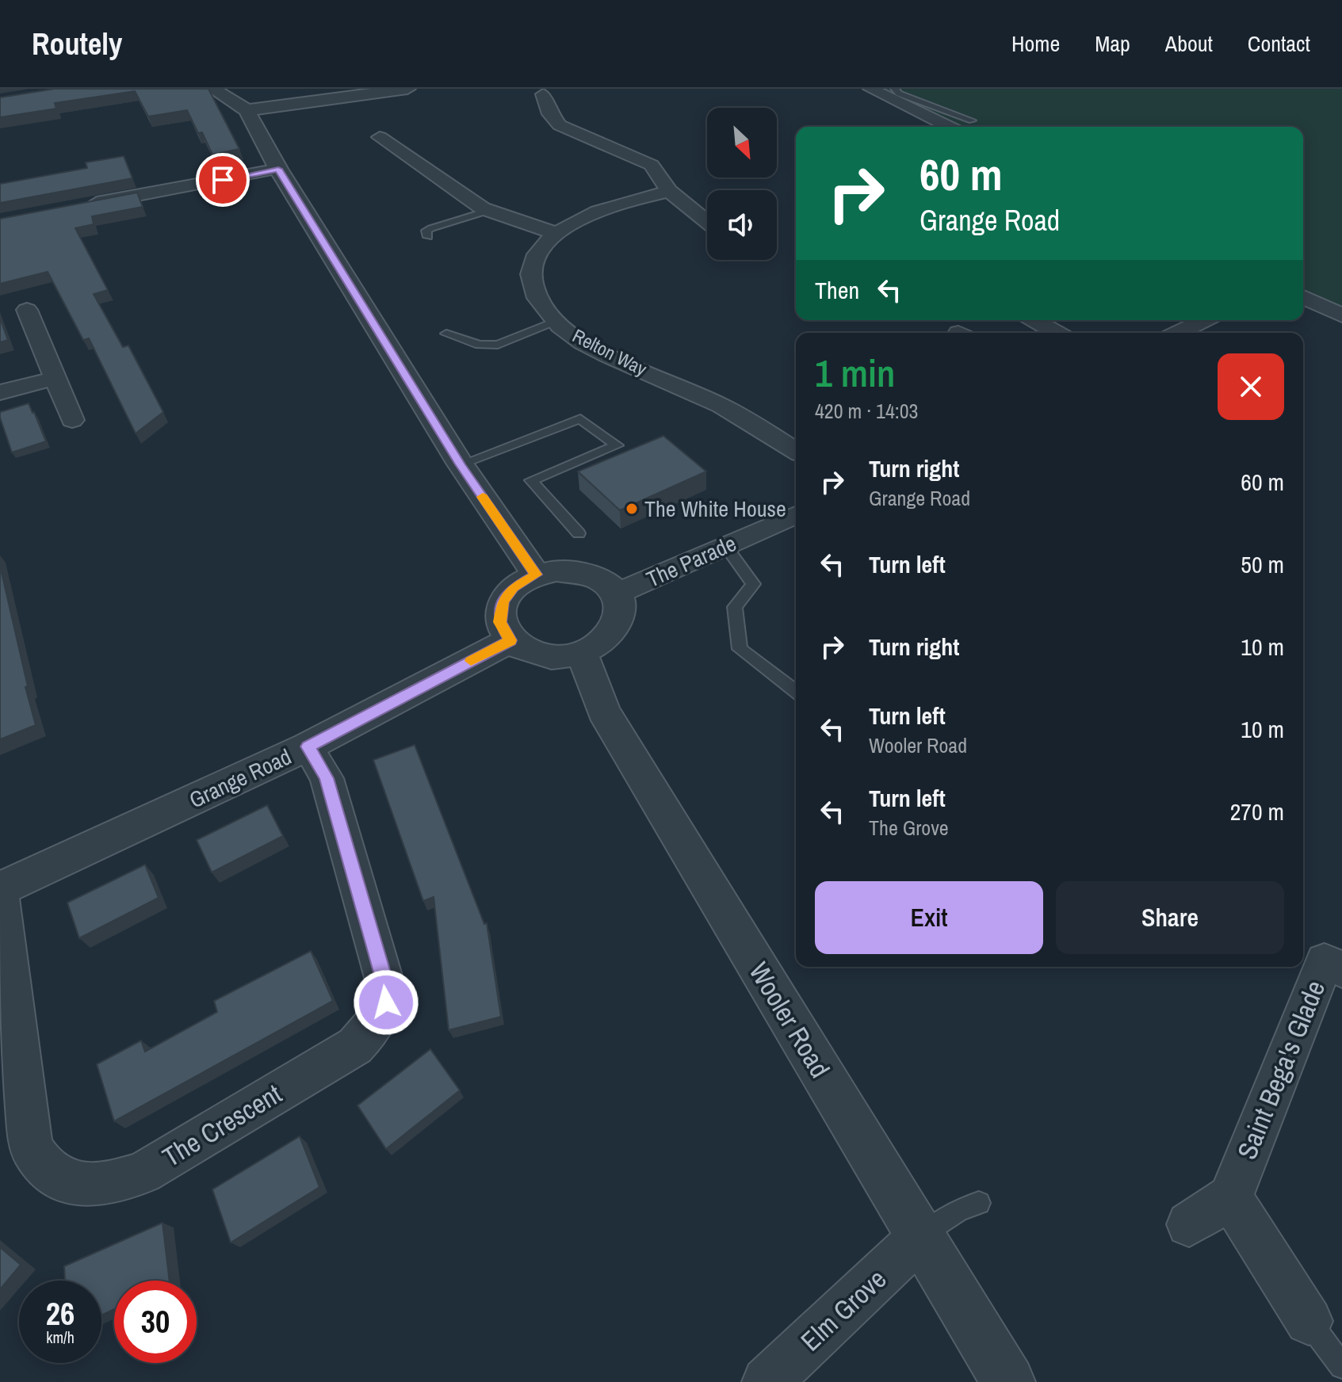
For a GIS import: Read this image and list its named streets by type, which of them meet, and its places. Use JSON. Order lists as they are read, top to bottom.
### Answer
{
  "streets": {
    "street": [
      "Relton Way",
      "The Parade",
      "Grange Road",
      "Wooler Road",
      "Saint Bega's Glade",
      "The Crescent",
      "Elm Grove"
    ]
  },
  "crossings": [
    ["The Parade", "Grange Road"],
    ["The Parade", "Wooler Road"],
    ["Grange Road", "Wooler Road"],
    ["Grange Road", "The Crescent"],
    ["Wooler Road", "Elm Grove"]
  ],
  "places": ["The White House"],
  "north": "bottom right",
  "page": {
    "header": "Routely",
    "nav": [
      "Home",
      "Map",
      "About",
      "Contact"
    ],
    "turn": ["60 m", "Grange Road"],
    "then": "Then",
    "heading": ["1 min", "420 m · 14:03"],
    "list": [
      {
        "name": "Turn right",
        "note": "Grange Road",
        "value": "60 m"
      },
      {
        "name": "Turn left",
        "value": "50 m"
      },
      {
        "name": "Turn right",
        "value": "10 m"
      },
      {
        "name": "Turn left",
        "note": "Wooler Road",
        "value": "10 m"
      },
      {
        "name": "Turn left",
        "note": "The Grove",
        "value": "270 m"
      }
    ],
    "buttons": ["Exit", "Share"],
    "speed": "26 km/h",
    "limit": "30"
  }
}
